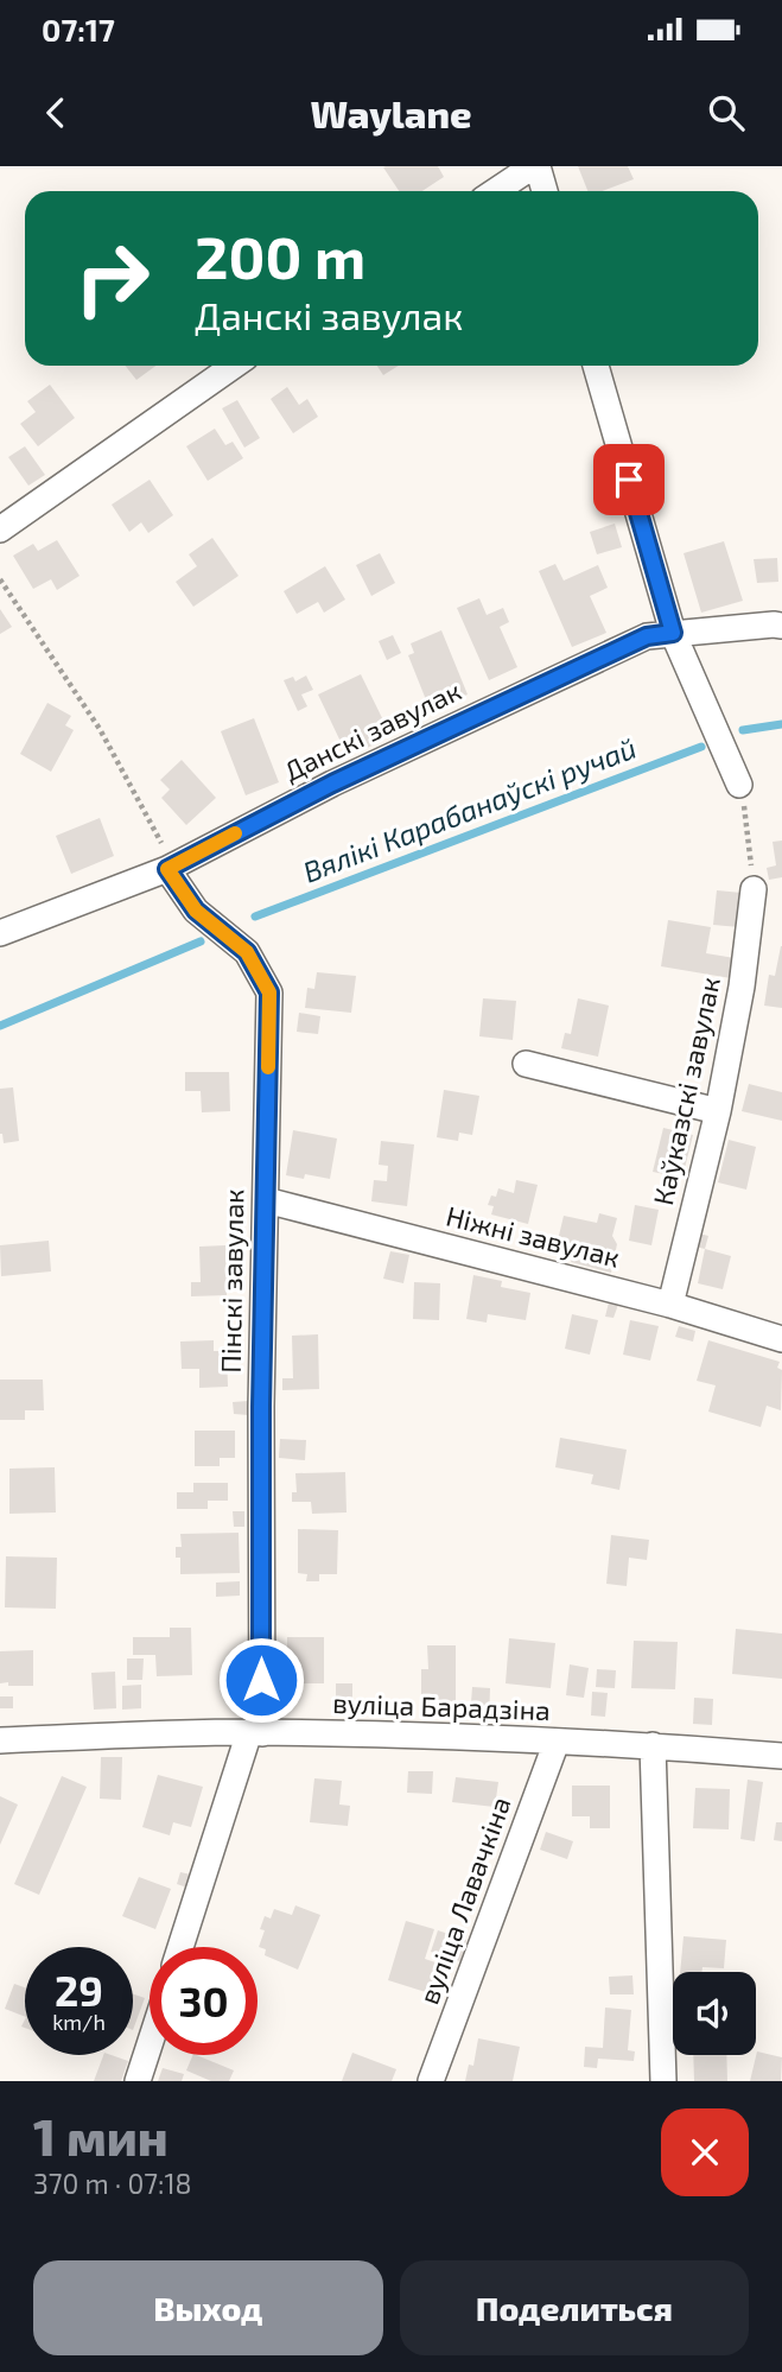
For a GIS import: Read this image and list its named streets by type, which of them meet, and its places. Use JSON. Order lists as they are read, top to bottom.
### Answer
{
  "streets": {
    "street": [
      "Данскі завулак",
      "Каўказскі завулак",
      "Ніжні завулак",
      "Пінскі завулак",
      "вуліца Барадзіна",
      "вуліца Лавачкіна"
    ]
  },
  "crossings": [
    ["Данскі завулак", "Пінскі завулак"],
    ["Каўказскі завулак", "Ніжні завулак"],
    ["Ніжні завулак", "Пінскі завулак"],
    ["Пінскі завулак", "вуліца Барадзіна"],
    ["вуліца Барадзіна", "вуліца Лавачкіна"]
  ],
  "water": ["Вялікі Карабанаўскі ручай"],
  "page": {
    "status": "07:17",
    "header": "Waylane",
    "turn": ["200 m", "Данскі завулак"],
    "speed": "29 km/h",
    "limit": "30",
    "heading": ["1 мин", "370 m · 07:18"],
    "buttons": ["Выход", "Поделиться"]
  }
}
